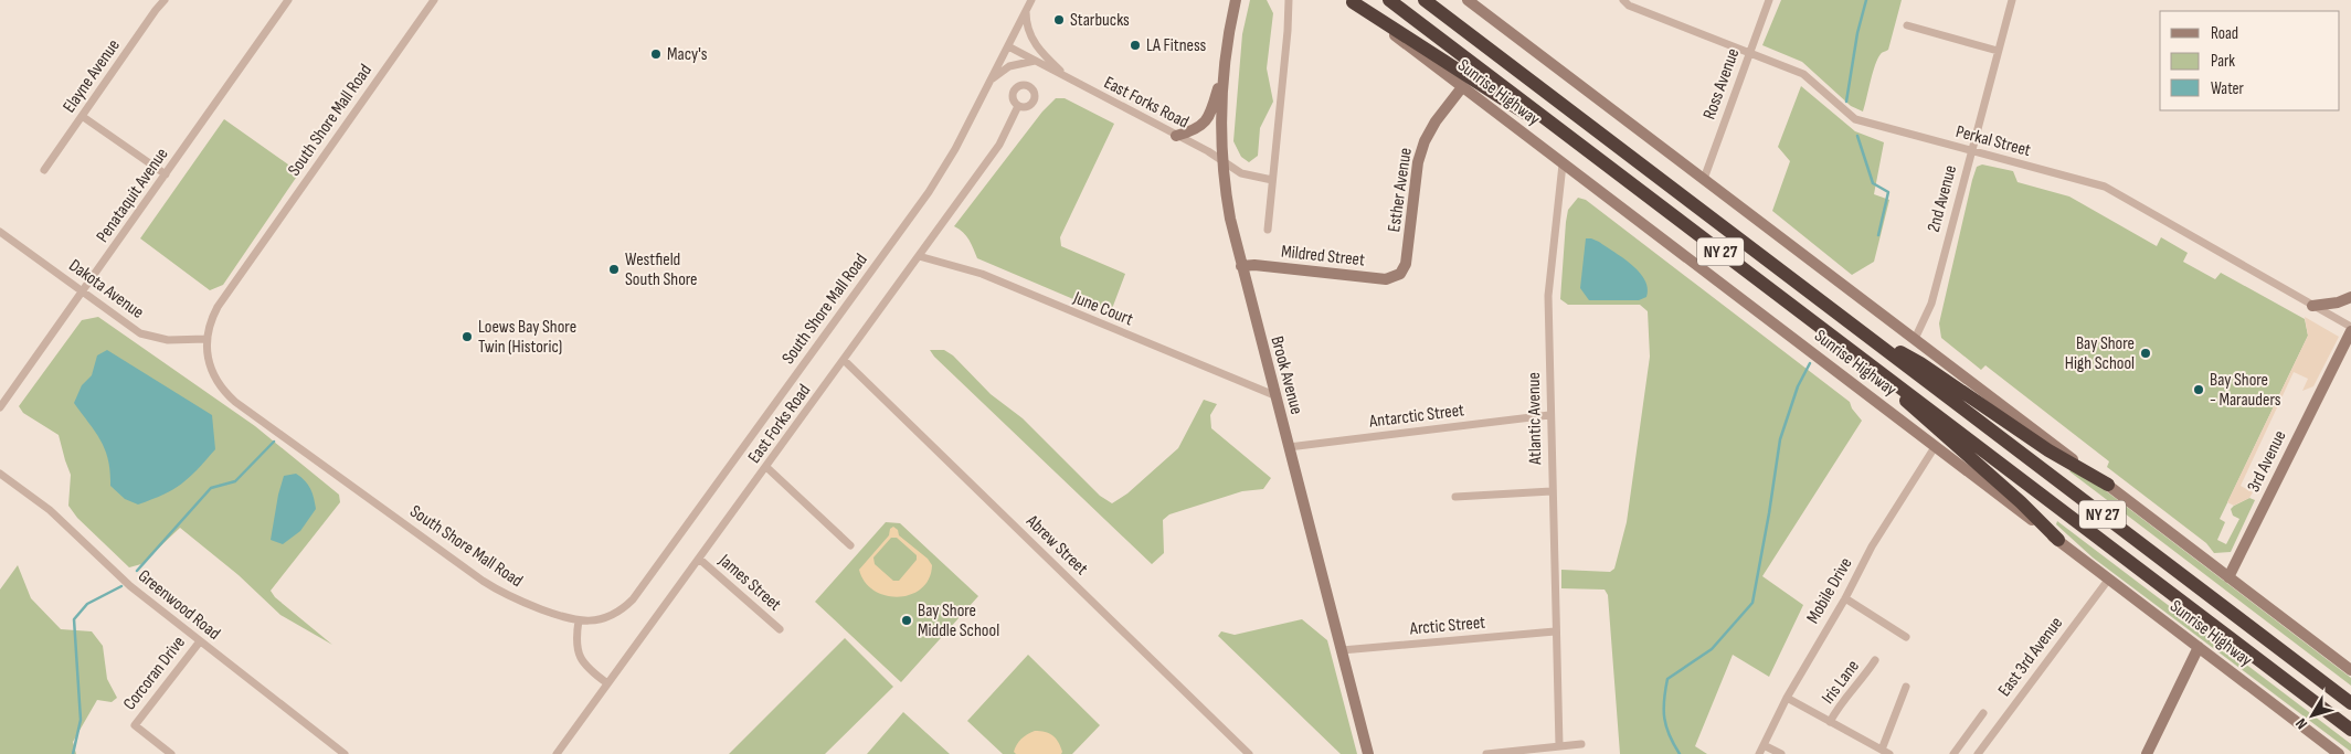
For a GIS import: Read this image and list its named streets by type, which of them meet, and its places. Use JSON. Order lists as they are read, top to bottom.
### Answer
{
  "streets": {
    "highway": ["Sunrise Highway", "NY 27"],
    "main road": [
      "Esther Avenue",
      "Mildred Street",
      "Brook Avenue",
      "3rd Avenue"
    ],
    "street": [
      "Elayne Avenue",
      "Ross Avenue",
      "East Forks Road",
      "South Shore Mall Road",
      "Perkal Street",
      "Penataquit Avenue",
      "2nd Avenue",
      "Dakota Avenue",
      "June Court",
      "Antarctic Street",
      "Atlantic Avenue",
      "Abrew Street",
      "James Street",
      "Mobile Drive",
      "Greenwood Road",
      "Arctic Street",
      "East 3rd Avenue",
      "Corcoran Drive",
      "Iris Lane"
    ]
  },
  "crossings": [
    ["Ross Avenue", "Perkal Street"],
    ["Sunrise Highway", "Esther Avenue"],
    ["Sunrise Highway", "Atlantic Avenue"],
    ["Sunrise Highway", "Mobile Drive"],
    ["Sunrise Highway", "East 3rd Avenue"],
    ["East Forks Road", "South Shore Mall Road"],
    ["East Forks Road", "June Court"],
    ["East Forks Road", "Brook Avenue"],
    ["East Forks Road", "Abrew Street"],
    ["East Forks Road", "James Street"],
    ["South Shore Mall Road", "Dakota Avenue"],
    ["Perkal Street", "2nd Avenue"],
    ["Esther Avenue", "Mildred Street"],
    ["Penataquit Avenue", "Dakota Avenue"],
    ["Mildred Street", "Brook Avenue"],
    ["June Court", "Brook Avenue"],
    ["Brook Avenue", "Antarctic Street"],
    ["Brook Avenue", "Arctic Street"],
    ["Antarctic Street", "Atlantic Avenue"],
    ["Atlantic Avenue", "Arctic Street"],
    ["Greenwood Road", "Corcoran Drive"]
  ],
  "places": [
    "Starbucks",
    "LA Fitness",
    "Macy's",
    "Westfield South Shore",
    "Loews Bay Shore Twin (Historic)",
    "Bay Shore High School",
    "Bay Shore - Marauders",
    "Bay Shore Middle School"
  ],
  "legend": ["Road", "Park", "Water"],
  "north": "bottom left"
}
